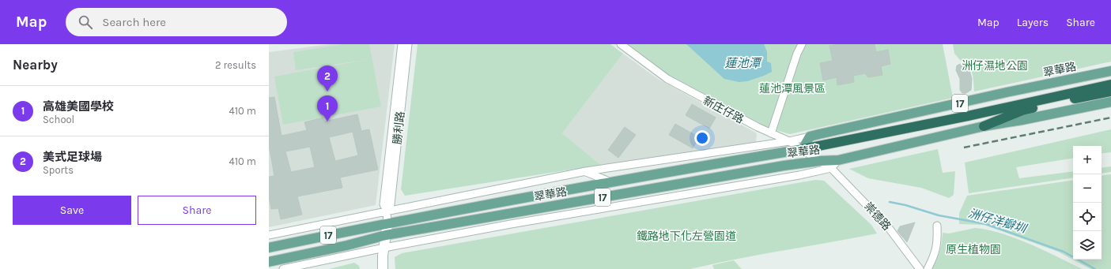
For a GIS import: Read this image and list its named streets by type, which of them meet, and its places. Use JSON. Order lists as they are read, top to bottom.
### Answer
{
  "streets": {
    "main road": ["翠華路", "17"],
    "street": ["新庄仔路", "勝利路", "崇德路"]
  },
  "crossings": [
    ["翠華路", "新庄仔路"],
    ["翠華路", "勝利路"],
    ["翠華路", "崇德路"],
    ["新庄仔路", "崇德路"]
  ],
  "water": ["蓮池潭", "洲仔洋瓣圳"],
  "parks": [
    "洲仔濕地公園",
    "蓮池潭風景區",
    "鐵路地下化左營園道",
    "原生植物園"
  ],
  "page": {
    "header": "Map",
    "search": "Search here",
    "nav": ["Map", "Layers", "Share"],
    "heading": ["Nearby", "2 results"],
    "pins": ["2", "1"],
    "list": [
      {
        "mark": "1",
        "name": "高雄美國學校",
        "note": "School",
        "value": "410 m"
      },
      {
        "mark": "2",
        "name": "美式足球場",
        "note": "Sports",
        "value": "410 m"
      }
    ],
    "map_buttons": ["+", "−"],
    "buttons": ["Save", "Share"]
  }
}
